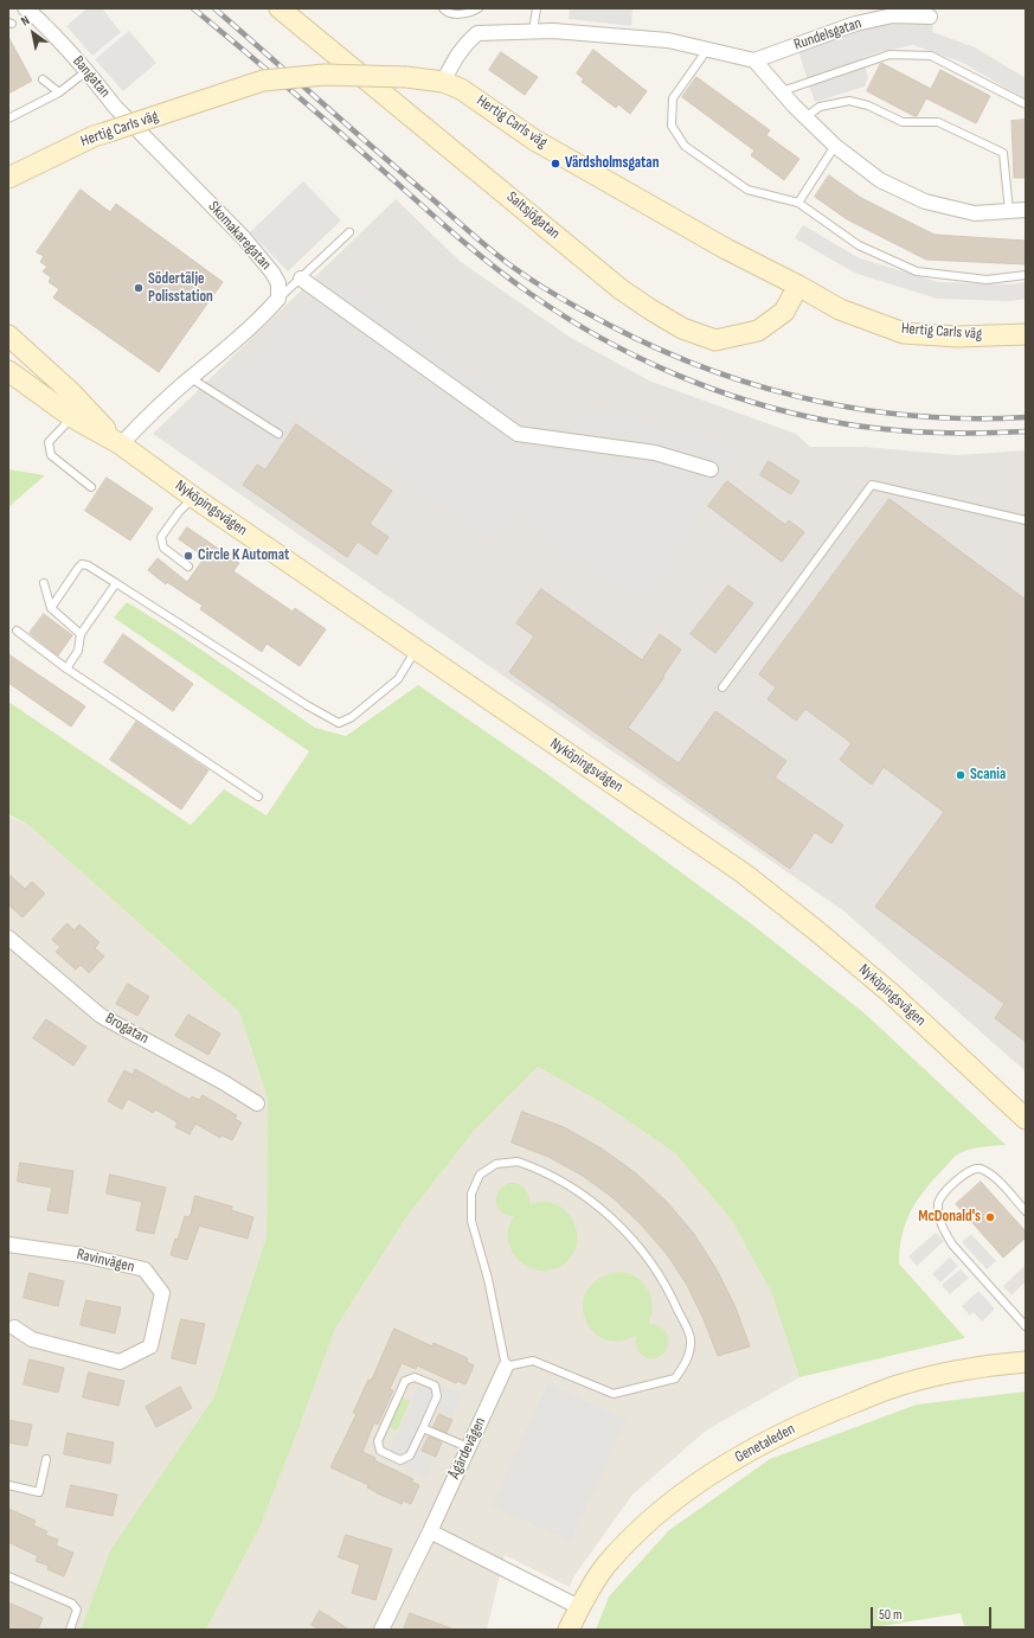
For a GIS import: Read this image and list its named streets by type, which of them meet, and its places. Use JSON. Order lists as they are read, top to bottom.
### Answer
{
  "streets": {
    "main road": [
      "Hertig Carls väg",
      "Saltsjögatan",
      "Nyköpingsvägen",
      "Genetaleden"
    ],
    "street": [
      "Rundelsgatan",
      "Bangatan",
      "Skomakaregatan",
      "Brogatan",
      "Ravinvägen",
      "Ågärdevägen"
    ]
  },
  "crossings": [
    ["Bangatan", "Skomakaregatan"],
    ["Hertig Carls väg", "Saltsjögatan"]
  ],
  "places": [
    "Värdsholmsgatan",
    "Södertälje Polisstation",
    "Circle K Automat",
    "Scania",
    "McDonald's"
  ],
  "scale_bar": "50 m",
  "north": "top left"
}
